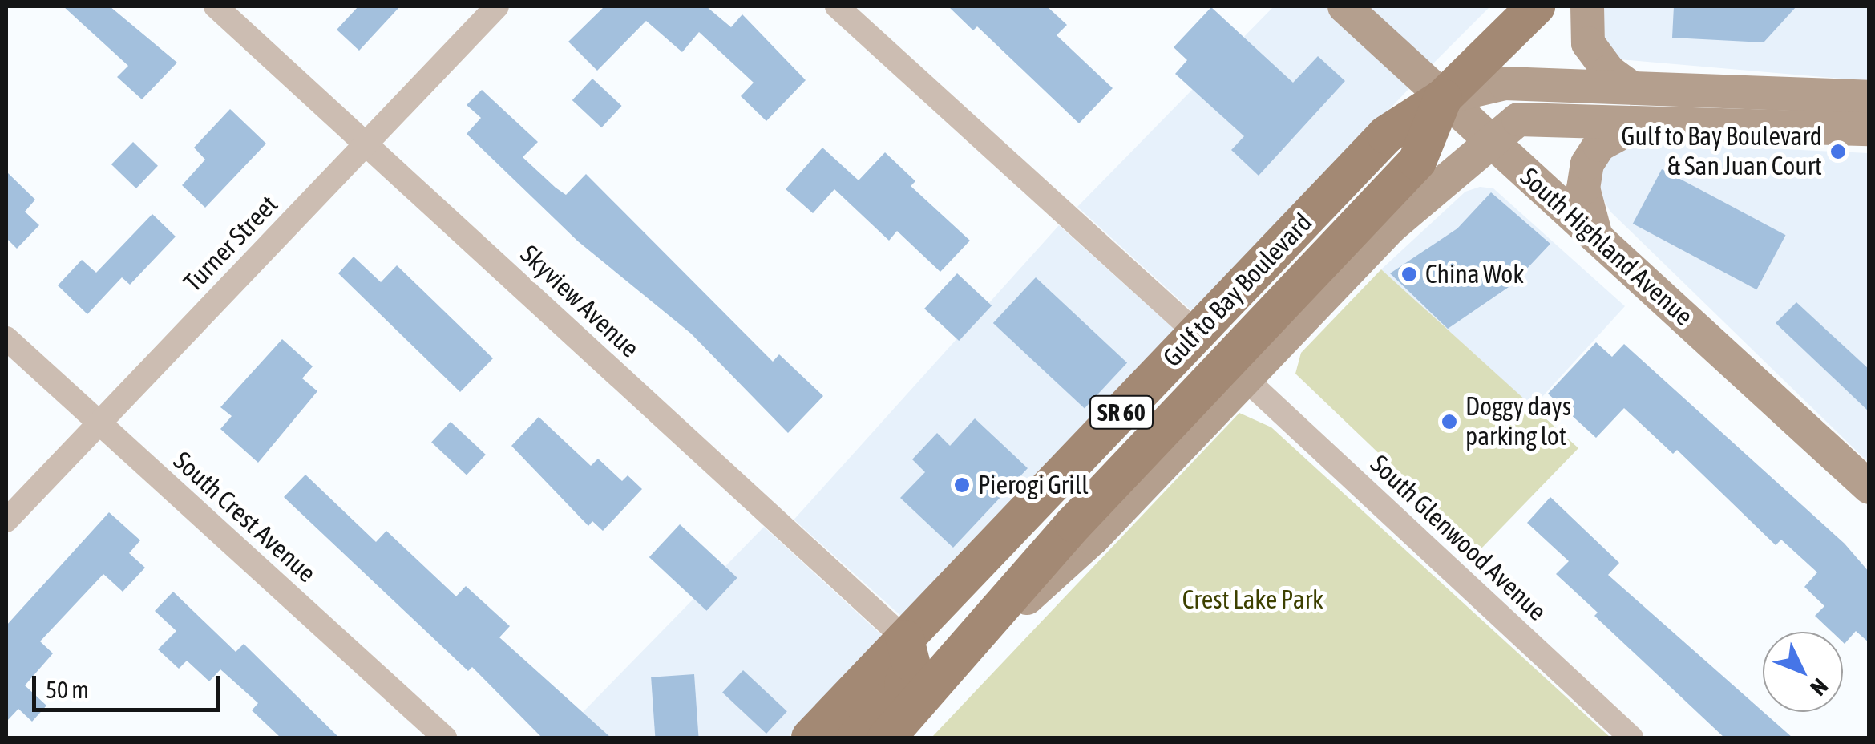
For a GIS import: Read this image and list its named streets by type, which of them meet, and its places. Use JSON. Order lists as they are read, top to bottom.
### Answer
{
  "streets": {
    "main road": ["Gulf to Bay Boulevard", "SR 60"],
    "street": [
      "Turner Street",
      "South Highland Avenue",
      "Skyview Avenue",
      "South Crest Avenue",
      "South Glenwood Avenue"
    ]
  },
  "crossings": [
    ["Turner Street", "Skyview Avenue"],
    ["Turner Street", "South Crest Avenue"],
    ["South Highland Avenue", "Gulf to Bay Boulevard"],
    ["South Highland Avenue", "SR 60"],
    ["Gulf to Bay Boulevard", "Skyview Avenue"],
    ["Gulf to Bay Boulevard", "SR 60"]
  ],
  "parks": ["Crest Lake Park"],
  "places": [
    "Gulf to Bay Boulevard & San Juan Court",
    "China Wok",
    "Doggy days parking lot",
    "Pierogi Grill"
  ],
  "scale_bar": "50 m",
  "north": "bottom right"
}
